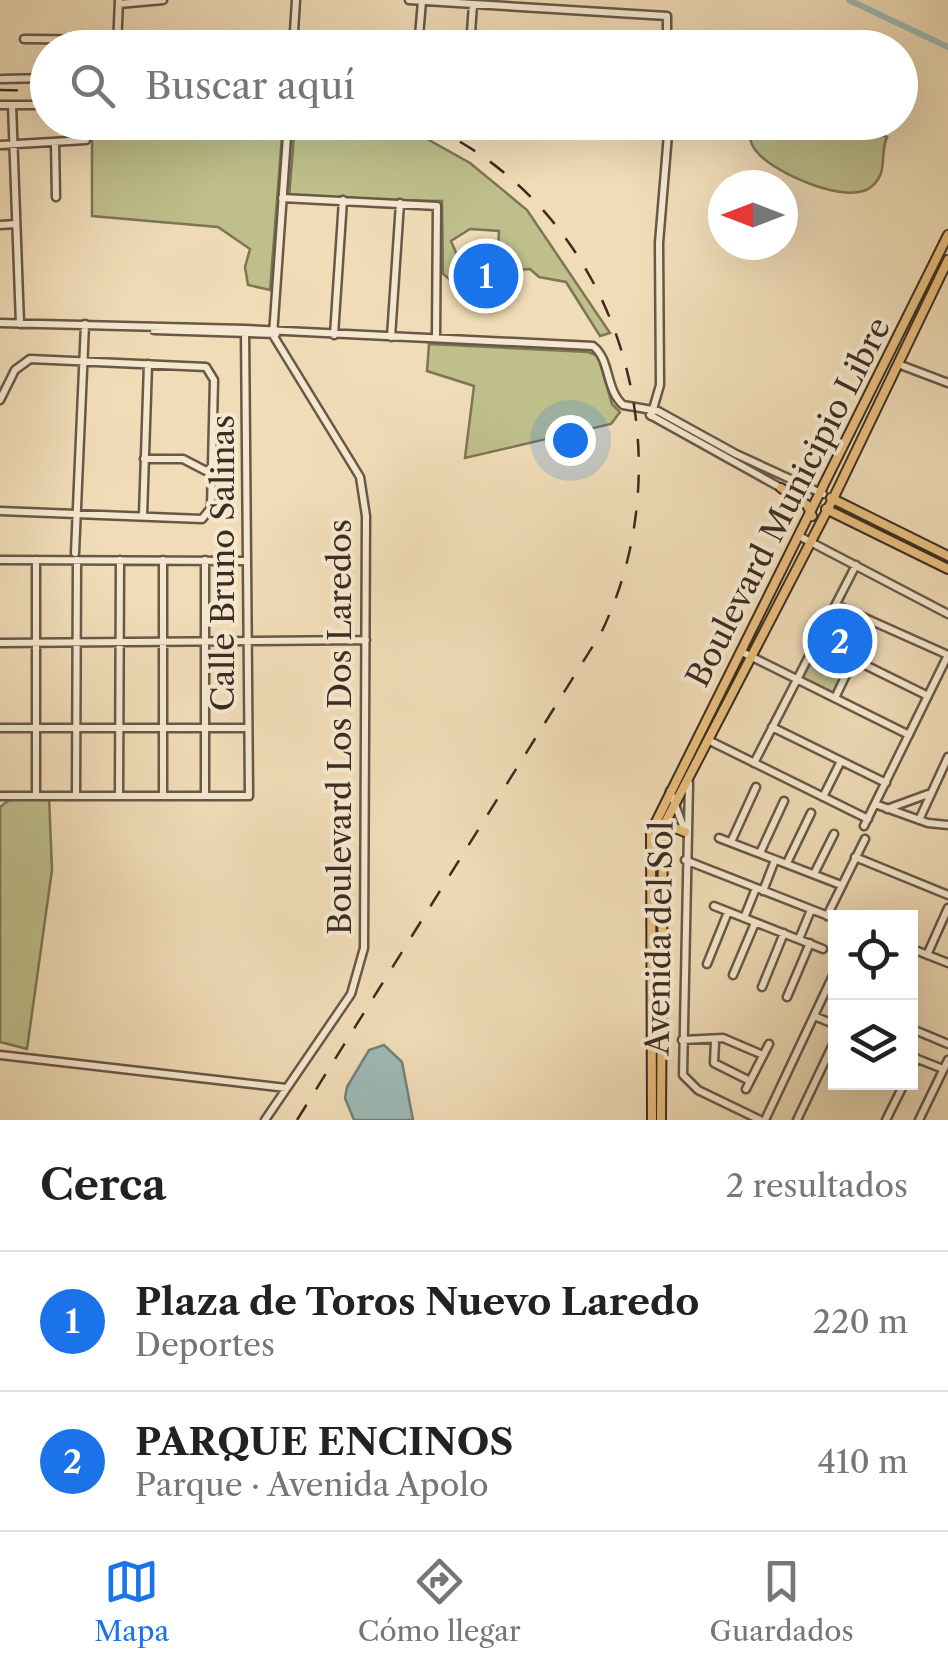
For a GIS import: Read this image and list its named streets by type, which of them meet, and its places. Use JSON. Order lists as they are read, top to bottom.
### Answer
{
  "streets": {
    "main road": ["Boulevard Municipio Libre"],
    "street": ["Calle Bruno Salinas", "Boulevard Los Dos Laredos", "Avenida del Sol"]
  },
  "crossings": [
    ["Boulevard Municipio Libre", "Avenida del Sol"]
  ],
  "north": "left",
  "page": {
    "search": "Buscar aquí",
    "pins": ["1", "2"],
    "heading": ["Cerca", "2 resultados"],
    "list": [
      {
        "mark": "1",
        "name": "Plaza de Toros Nuevo Laredo",
        "note": "Deportes",
        "value": "220 m"
      },
      {
        "mark": "2",
        "name": "PARQUE ENCINOS",
        "note": "Parque · Avenida Apolo",
        "value": "410 m"
      }
    ],
    "nav": ["Mapa", "Cómo llegar", "Guardados"]
  }
}
